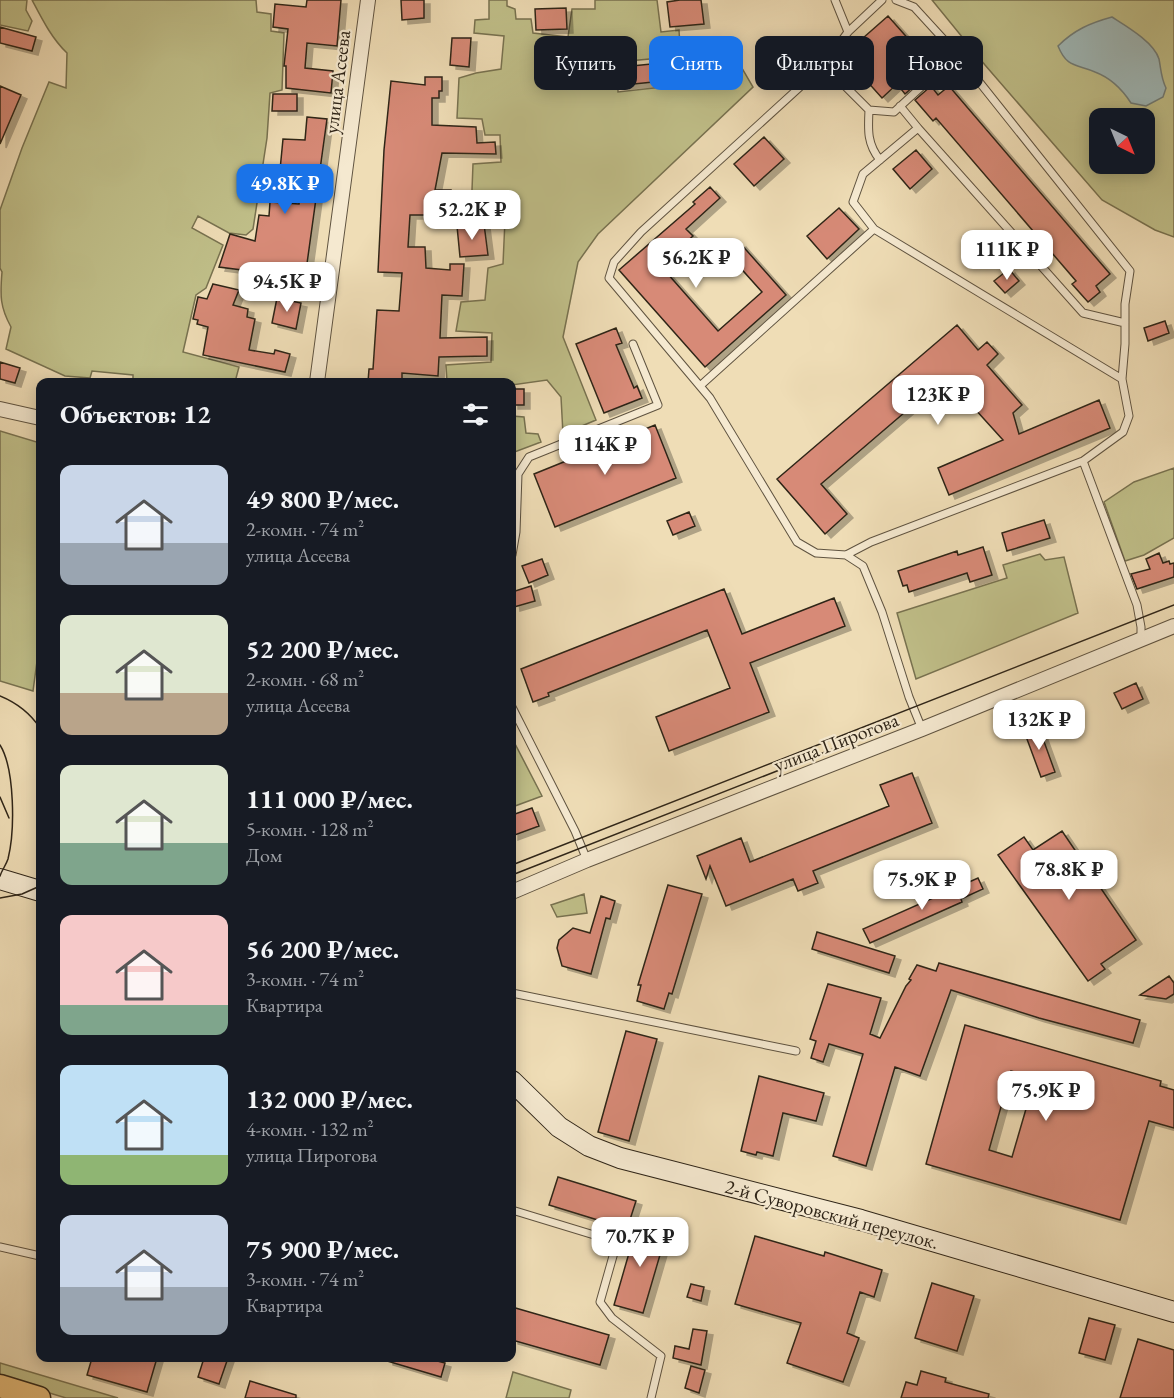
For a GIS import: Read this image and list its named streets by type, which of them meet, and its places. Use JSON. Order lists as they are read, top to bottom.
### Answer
{
  "streets": {
    "street": ["улица Асеева", "улица Пирогова", "2-й Суворовский переулок."]
  },
  "north": "bottom right",
  "page": {
    "chip": [
      "Купить",
      "Снять",
      "Фильтры",
      "Новое"
    ],
    "price": [
      "49.8K ₽",
      "52.2K ₽",
      "111K ₽",
      "56.2K ₽",
      "94.5K ₽",
      "123K ₽",
      "114K ₽",
      "132K ₽",
      "78.8K ₽",
      "75.9K ₽",
      "75.9K ₽",
      "70.7K ₽"
    ],
    "heading": "Объектов: 12",
    "list": [
      {
        "name": "49 800 ₽/мес.",
        "note": "2-комн. · 74 m² · улица Асеева"
      },
      {
        "name": "52 200 ₽/мес.",
        "note": "2-комн. · 68 m² · улица Асеева"
      },
      {
        "name": "111 000 ₽/мес.",
        "note": "5-комн. · 128 m² · Дом"
      },
      {
        "name": "56 200 ₽/мес.",
        "note": "3-комн. · 74 m² · Квартира"
      },
      {
        "name": "132 000 ₽/мес.",
        "note": "4-комн. · 132 m² · улица Пирогова"
      },
      {
        "name": "75 900 ₽/мес.",
        "note": "3-комн. · 74 m² · Квартира"
      }
    ]
  }
}
